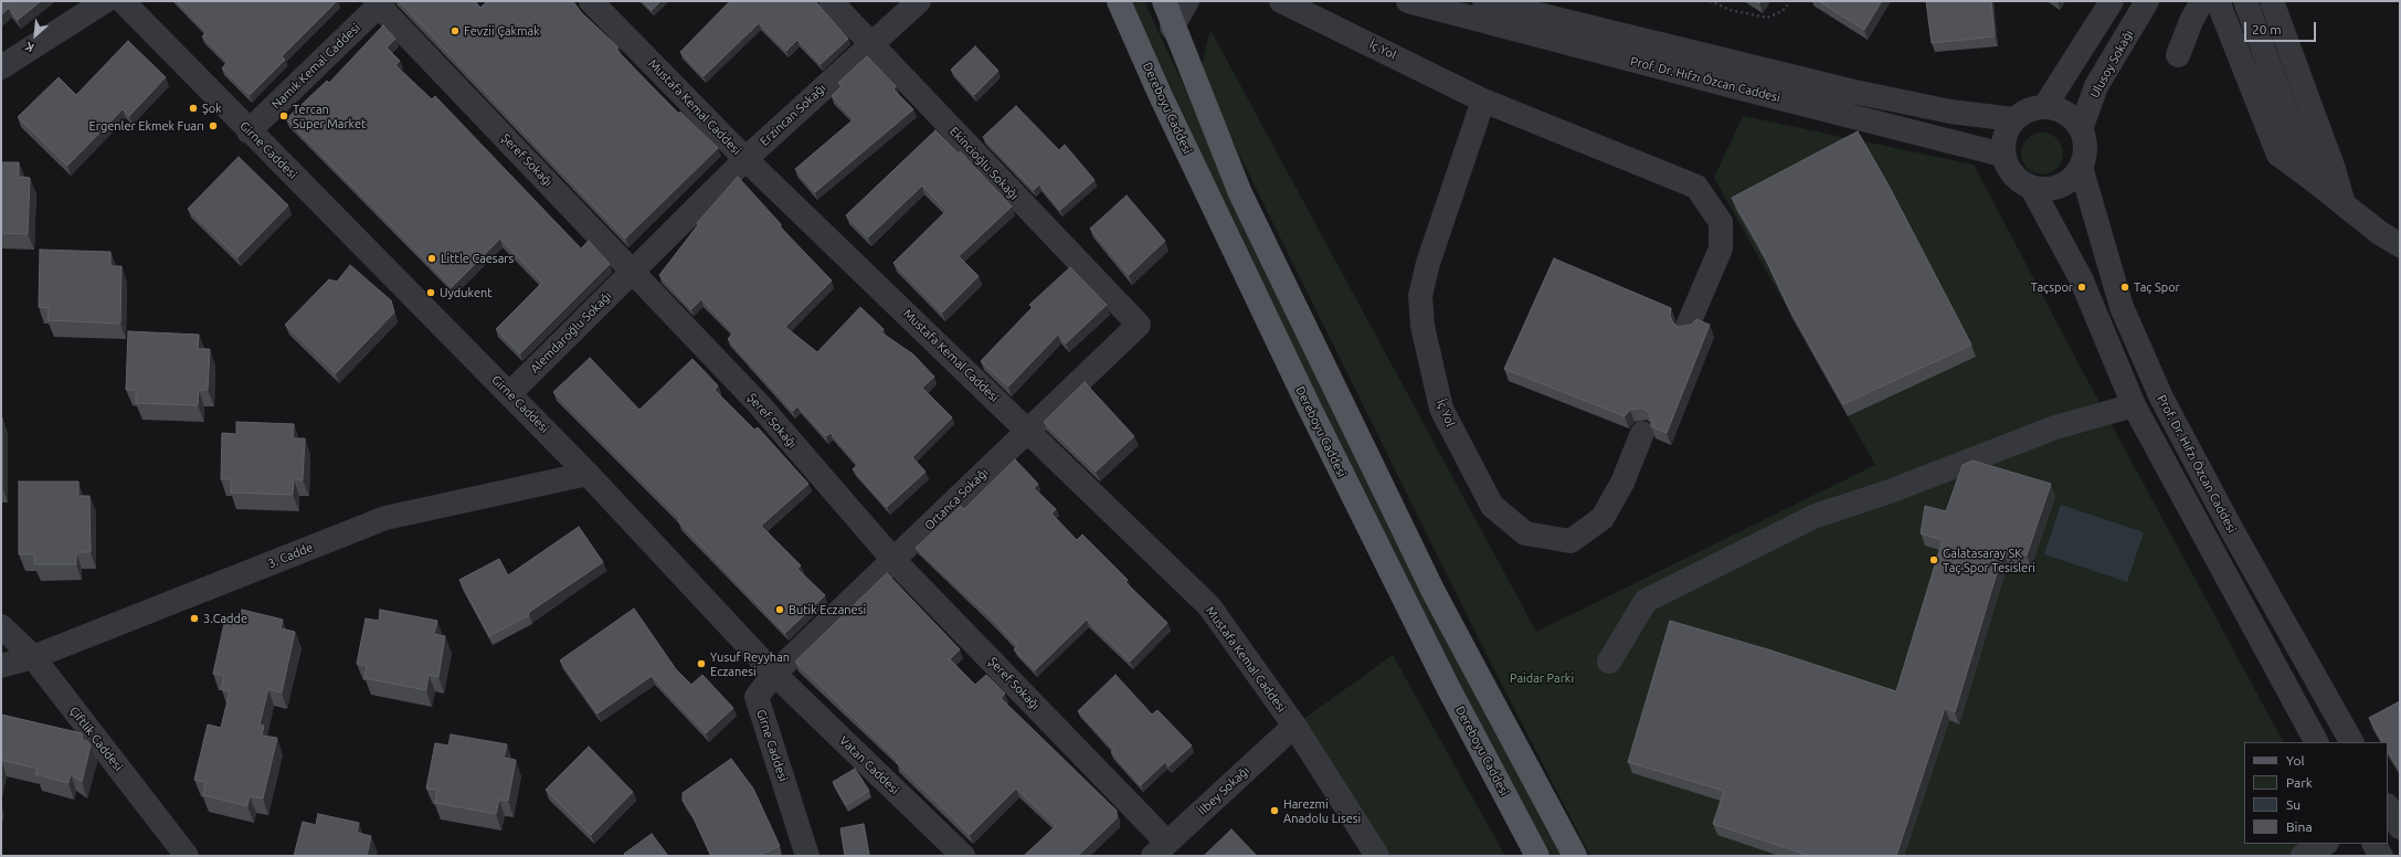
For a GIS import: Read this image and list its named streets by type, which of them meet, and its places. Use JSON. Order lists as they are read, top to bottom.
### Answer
{
  "streets": {
    "main road": ["Dereboyu Caddesi"],
    "street": [
      "İç Yol",
      "Ulusoy Sokağı",
      "Namık Kemal Caddesi",
      "Prof. Dr. Hıfzı Özcan Caddesi",
      "Mustafa Kemal Caddesi",
      "Erzincan Sokağı",
      "Girne Caddesi",
      "Şeref Sokağı",
      "Ekincioğlu Sokağı",
      "Alemdaroğlu Sokağı",
      "Ortanca Sokağı",
      "3. Cadde",
      "Çiftlik Caddesi",
      "Vatan Caddesi",
      "İlbey Sokağı"
    ]
  },
  "crossings": [
    ["Ulusoy Sokağı", "Prof. Dr. Hıfzı Özcan Caddesi"],
    ["Namık Kemal Caddesi", "Girne Caddesi"],
    ["Namık Kemal Caddesi", "Şeref Sokağı"],
    ["Mustafa Kemal Caddesi", "Erzincan Sokağı"],
    ["Mustafa Kemal Caddesi", "Ortanca Sokağı"],
    ["Mustafa Kemal Caddesi", "İlbey Sokağı"],
    ["Erzincan Sokağı", "Şeref Sokağı"],
    ["Erzincan Sokağı", "Ekincioğlu Sokağı"],
    ["Erzincan Sokağı", "Alemdaroğlu Sokağı"],
    ["Girne Caddesi", "Alemdaroğlu Sokağı"],
    ["Girne Caddesi", "Ortanca Sokağı"],
    ["Girne Caddesi", "3. Cadde"],
    ["Girne Caddesi", "Vatan Caddesi"],
    ["Şeref Sokağı", "Alemdaroğlu Sokağı"],
    ["Şeref Sokağı", "Ortanca Sokağı"],
    ["Şeref Sokağı", "İlbey Sokağı"],
    ["Ekincioğlu Sokağı", "Ortanca Sokağı"],
    ["Ortanca Sokağı", "Vatan Caddesi"],
    ["3. Cadde", "Çiftlik Caddesi"]
  ],
  "parks": ["Paidar Parki"],
  "places": [
    "Fevzii Çakmak",
    "Şok",
    "Tercan Süper Market",
    "Ergenler Ekmek Fuarı",
    "Little Caesars",
    "Taçspor",
    "Taç Spor",
    "Uydukent",
    "Galatasaray SK Taç Spor Tesisleri",
    "Butik Eczanesi",
    "3.Cadde",
    "Yusuf Reyyhan Eczanesi",
    "Harezmi Anadolu Lisesi"
  ],
  "legend": [
    "Yol",
    "Park",
    "Su",
    "Bina"
  ],
  "scale_bar": "20 m",
  "north": "bottom left"
}
